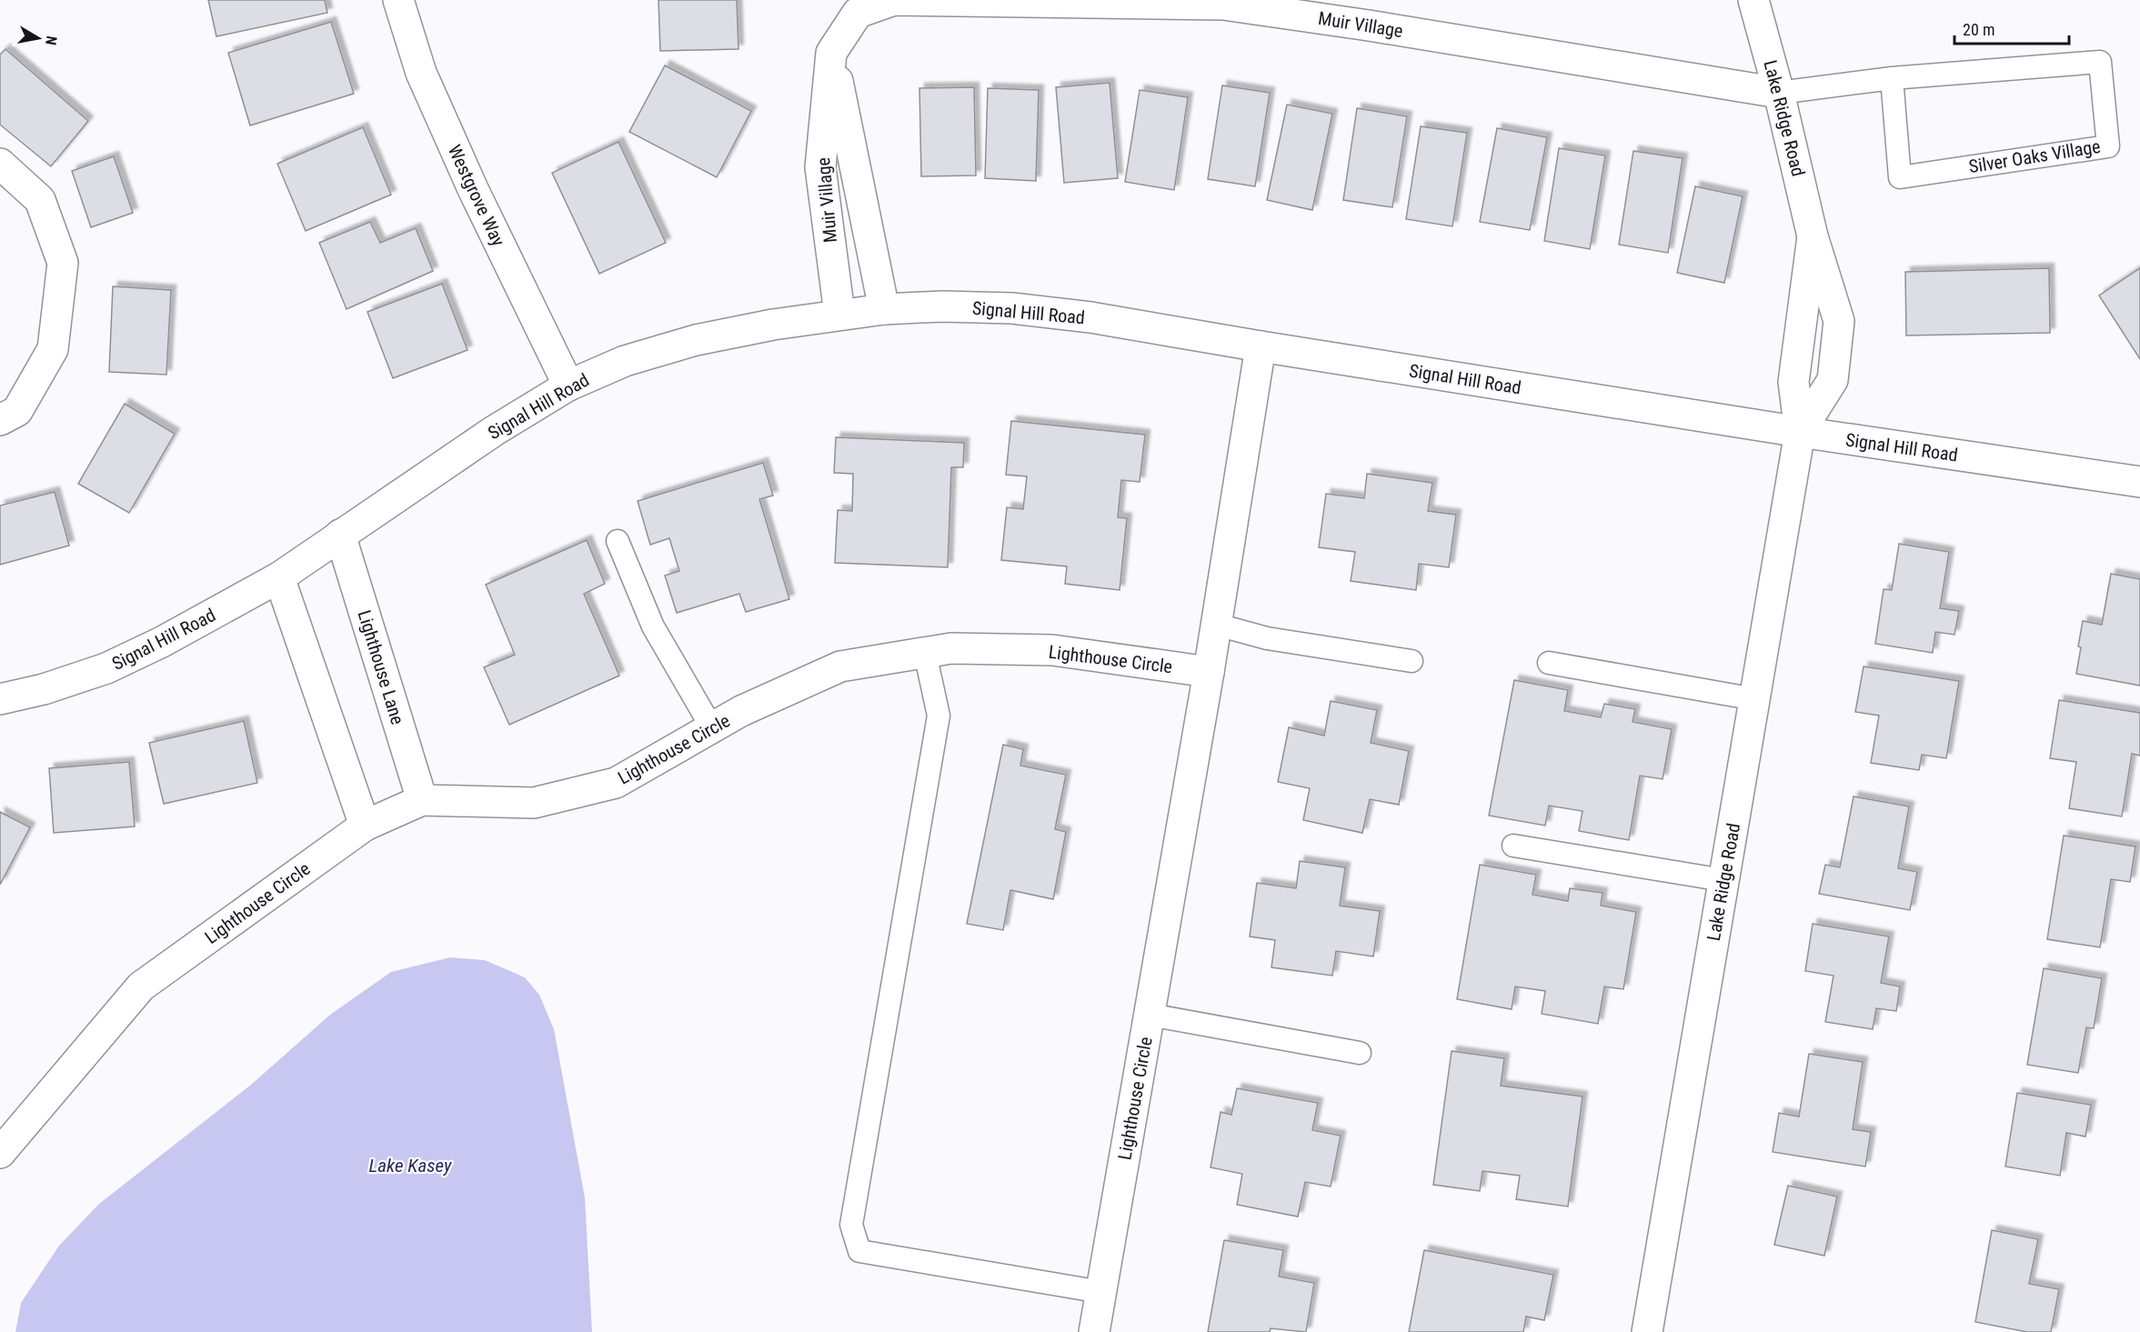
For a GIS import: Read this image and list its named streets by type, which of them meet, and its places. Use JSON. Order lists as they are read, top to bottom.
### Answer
{
  "streets": {
    "street": [
      "Muir Village",
      "Lake Ridge Road",
      "Westgrove Way",
      "Signal Hill Road",
      "Lighthouse Circle",
      "Lighthouse Lane"
    ],
    "lane": ["Silver Oaks Village"]
  },
  "crossings": [
    ["Muir Village", "Lake Ridge Road"],
    ["Muir Village", "Silver Oaks Village"],
    ["Muir Village", "Signal Hill Road"],
    ["Lake Ridge Road", "Silver Oaks Village"],
    ["Lake Ridge Road", "Signal Hill Road"],
    ["Westgrove Way", "Signal Hill Road"],
    ["Signal Hill Road", "Lighthouse Circle"],
    ["Signal Hill Road", "Lighthouse Lane"],
    ["Lighthouse Circle", "Lighthouse Lane"]
  ],
  "water": ["Lake Kasey"],
  "scale_bar": "20 m",
  "north": "right"
}
